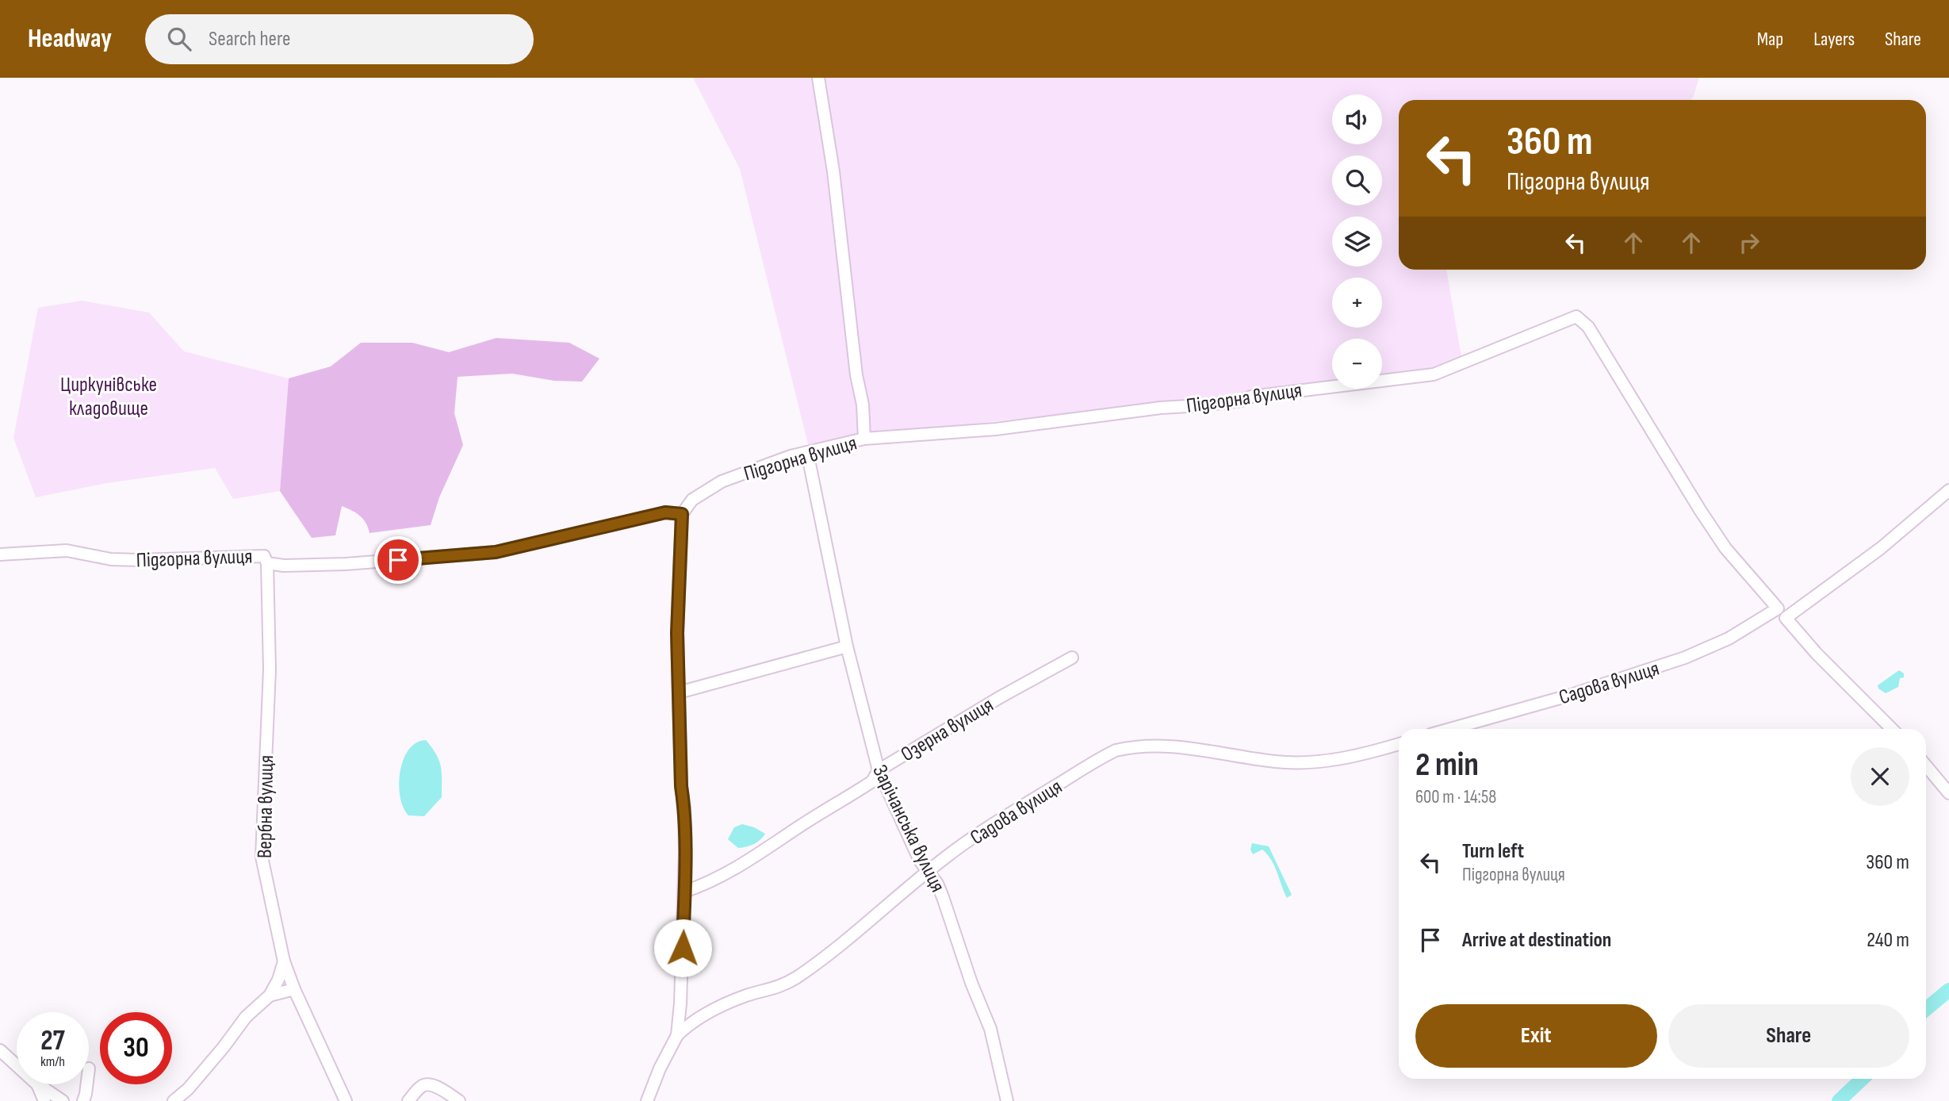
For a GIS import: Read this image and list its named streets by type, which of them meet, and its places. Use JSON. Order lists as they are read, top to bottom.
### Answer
{
  "streets": {
    "street": [
      "Підгорна вулиця",
      "Садова вулиця",
      "Озерна вулиця",
      "Вербна вулиця",
      "Зарічанська вулиця"
    ]
  },
  "crossings": [
    ["Підгорна вулиця", "Садова вулиця"],
    ["Підгорна вулиця", "Вербна вулиця"],
    ["Підгорна вулиця", "Зарічанська вулиця"],
    ["Садова вулиця", "Зарічанська вулиця"],
    ["Озерна вулиця", "Зарічанська вулиця"]
  ],
  "parks": ["Циркунівське кладовище"],
  "page": {
    "header": "Headway",
    "search": "Search here",
    "nav": ["Map", "Layers", "Share"],
    "map_buttons": ["+", "−"],
    "turn": ["360 m", "Підгорна вулиця"],
    "heading": ["2 min", "600 m · 14:58"],
    "list": [
      {
        "name": "Turn left",
        "note": "Підгорна вулиця",
        "value": "360 m"
      },
      {
        "name": "Arrive at destination",
        "value": "240 m"
      }
    ],
    "buttons": ["Exit", "Share"],
    "speed": "27 km/h",
    "limit": "30"
  }
}
